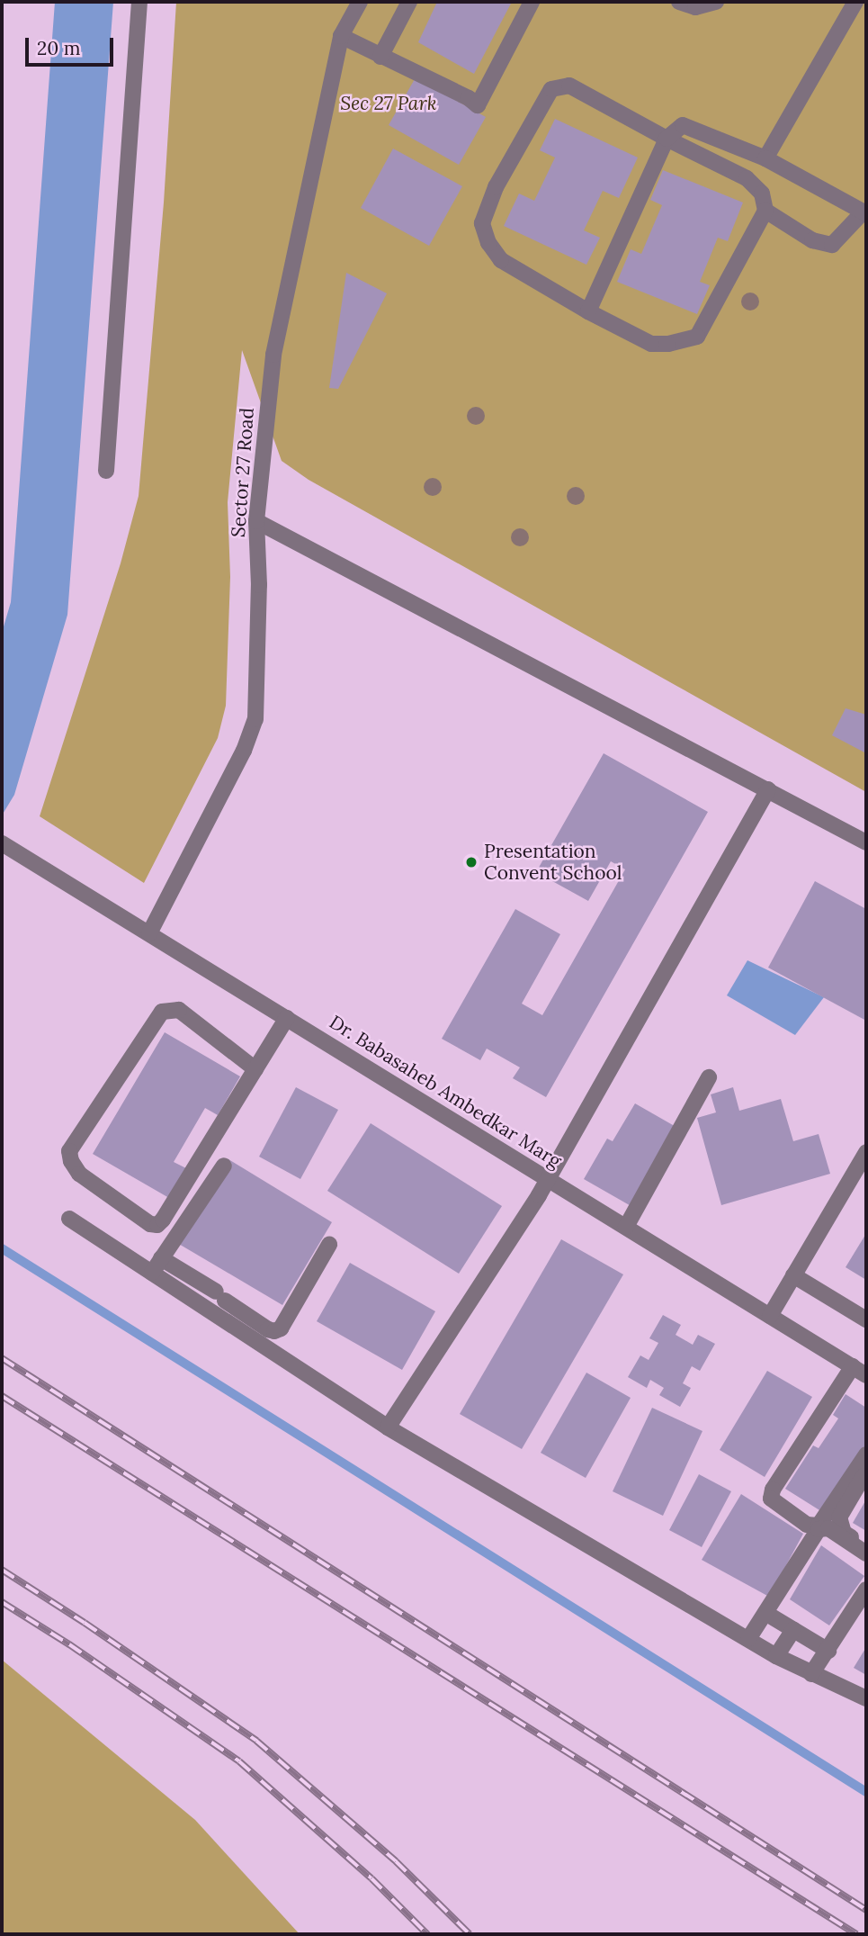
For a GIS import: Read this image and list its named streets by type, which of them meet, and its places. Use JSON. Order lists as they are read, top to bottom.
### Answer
{
  "streets": {
    "street": ["Sector 27 Road", "Dr. Babasaheb Ambedkar Marg"]
  },
  "crossings": [
    ["Sector 27 Road", "Dr. Babasaheb Ambedkar Marg"]
  ],
  "parks": ["Sec 27 Park"],
  "places": ["Presentation Convent School"],
  "scale_bar": "20 m"
}
